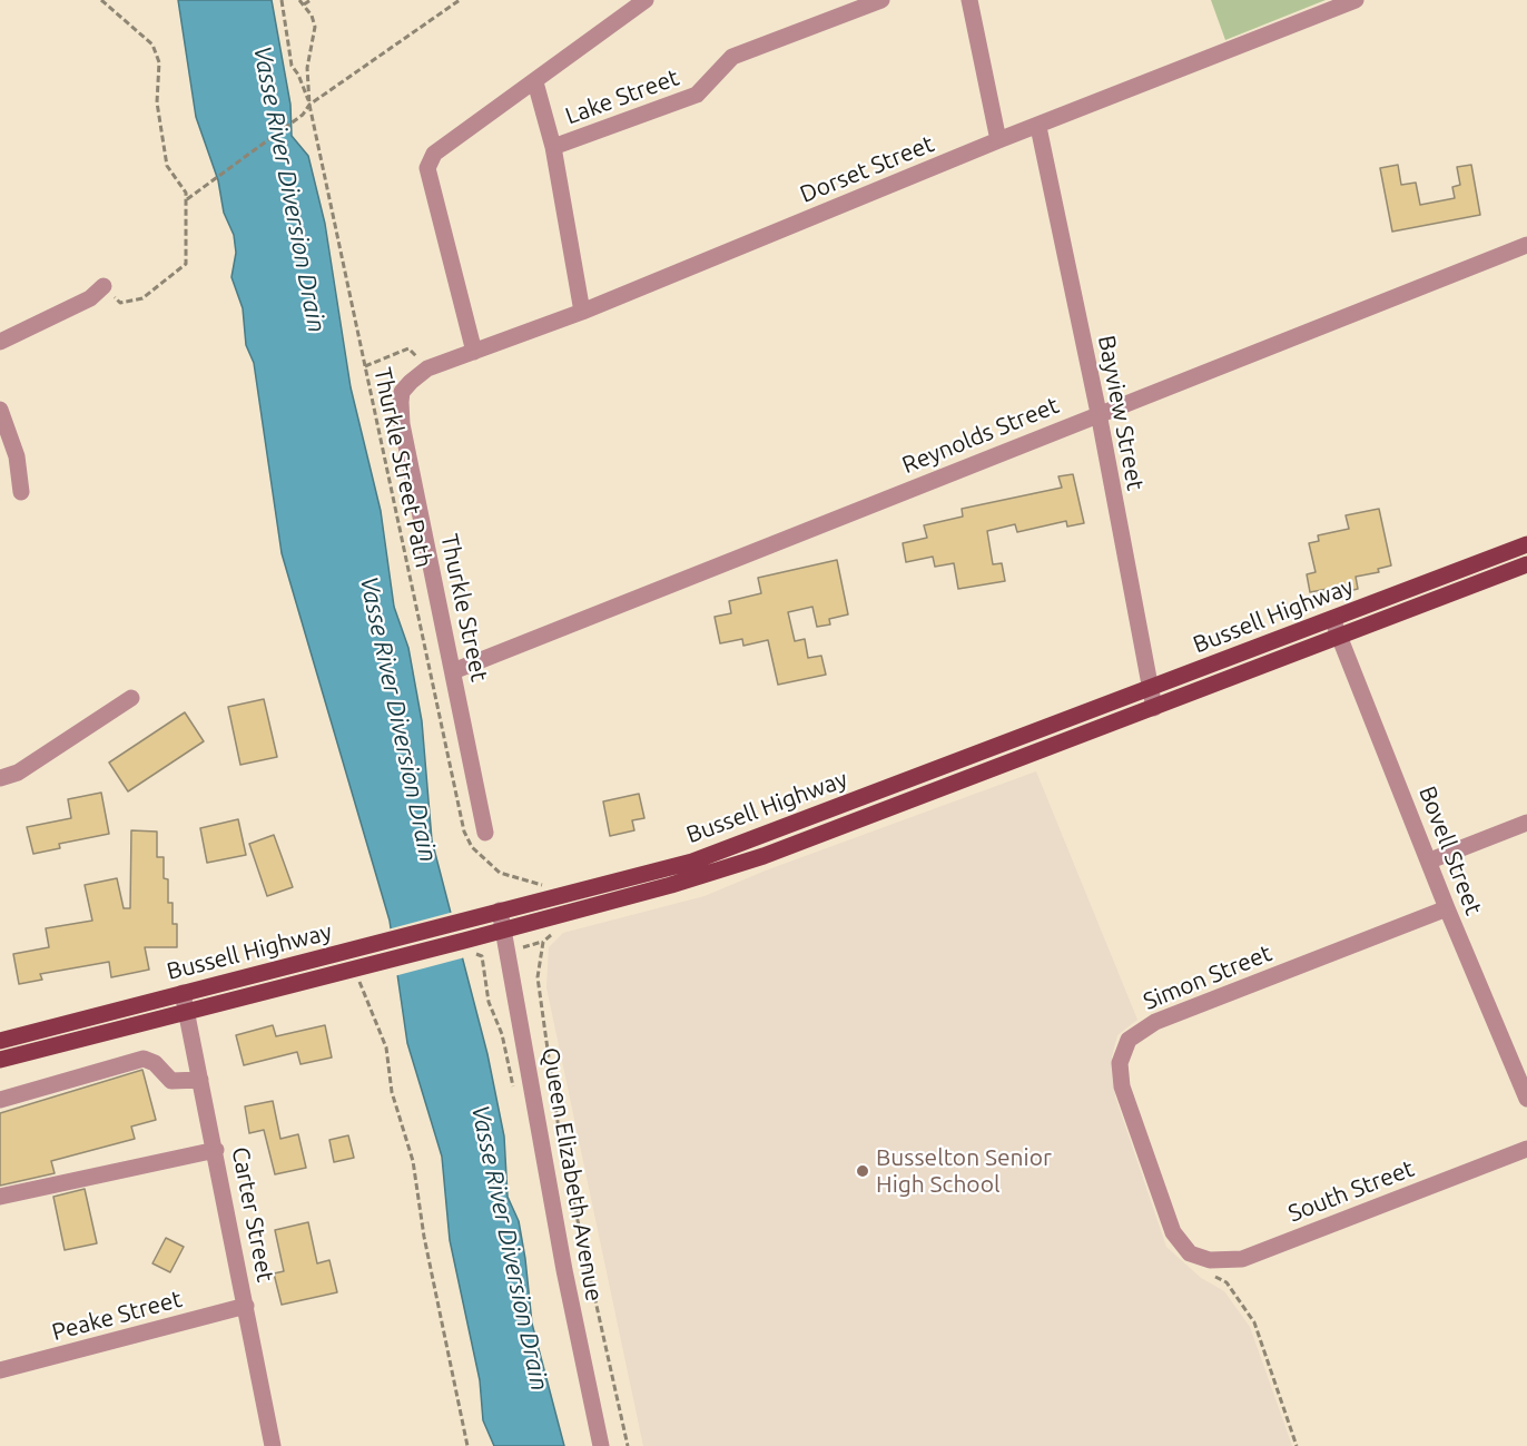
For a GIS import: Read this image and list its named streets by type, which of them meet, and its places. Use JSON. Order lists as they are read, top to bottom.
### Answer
{
  "streets": {
    "main road": ["Bussell Highway"],
    "street": [
      "Lake Street",
      "Dorset Street",
      "Bayview Street",
      "Reynolds Street",
      "Thurkle Street",
      "Bovell Street",
      "Simon Street",
      "Queen Elizabeth Avenue",
      "South Street",
      "Carter Street",
      "Peake Street"
    ],
    "path": ["Thurkle Street Path"]
  },
  "crossings": [
    ["Dorset Street", "Bayview Street"],
    ["Dorset Street", "Thurkle Street"],
    ["Bayview Street", "Reynolds Street"],
    ["Bayview Street", "Bussell Highway"],
    ["Reynolds Street", "Thurkle Street"],
    ["Thurkle Street Path", "Bussell Highway"],
    ["Bussell Highway", "Bovell Street"],
    ["Bussell Highway", "Queen Elizabeth Avenue"],
    ["Bussell Highway", "Carter Street"],
    ["Bovell Street", "Simon Street"],
    ["Simon Street", "South Street"],
    ["Carter Street", "Peake Street"]
  ],
  "water": ["Vasse River Diversion Drain"],
  "places": ["Busselton Senior High School"]
}
